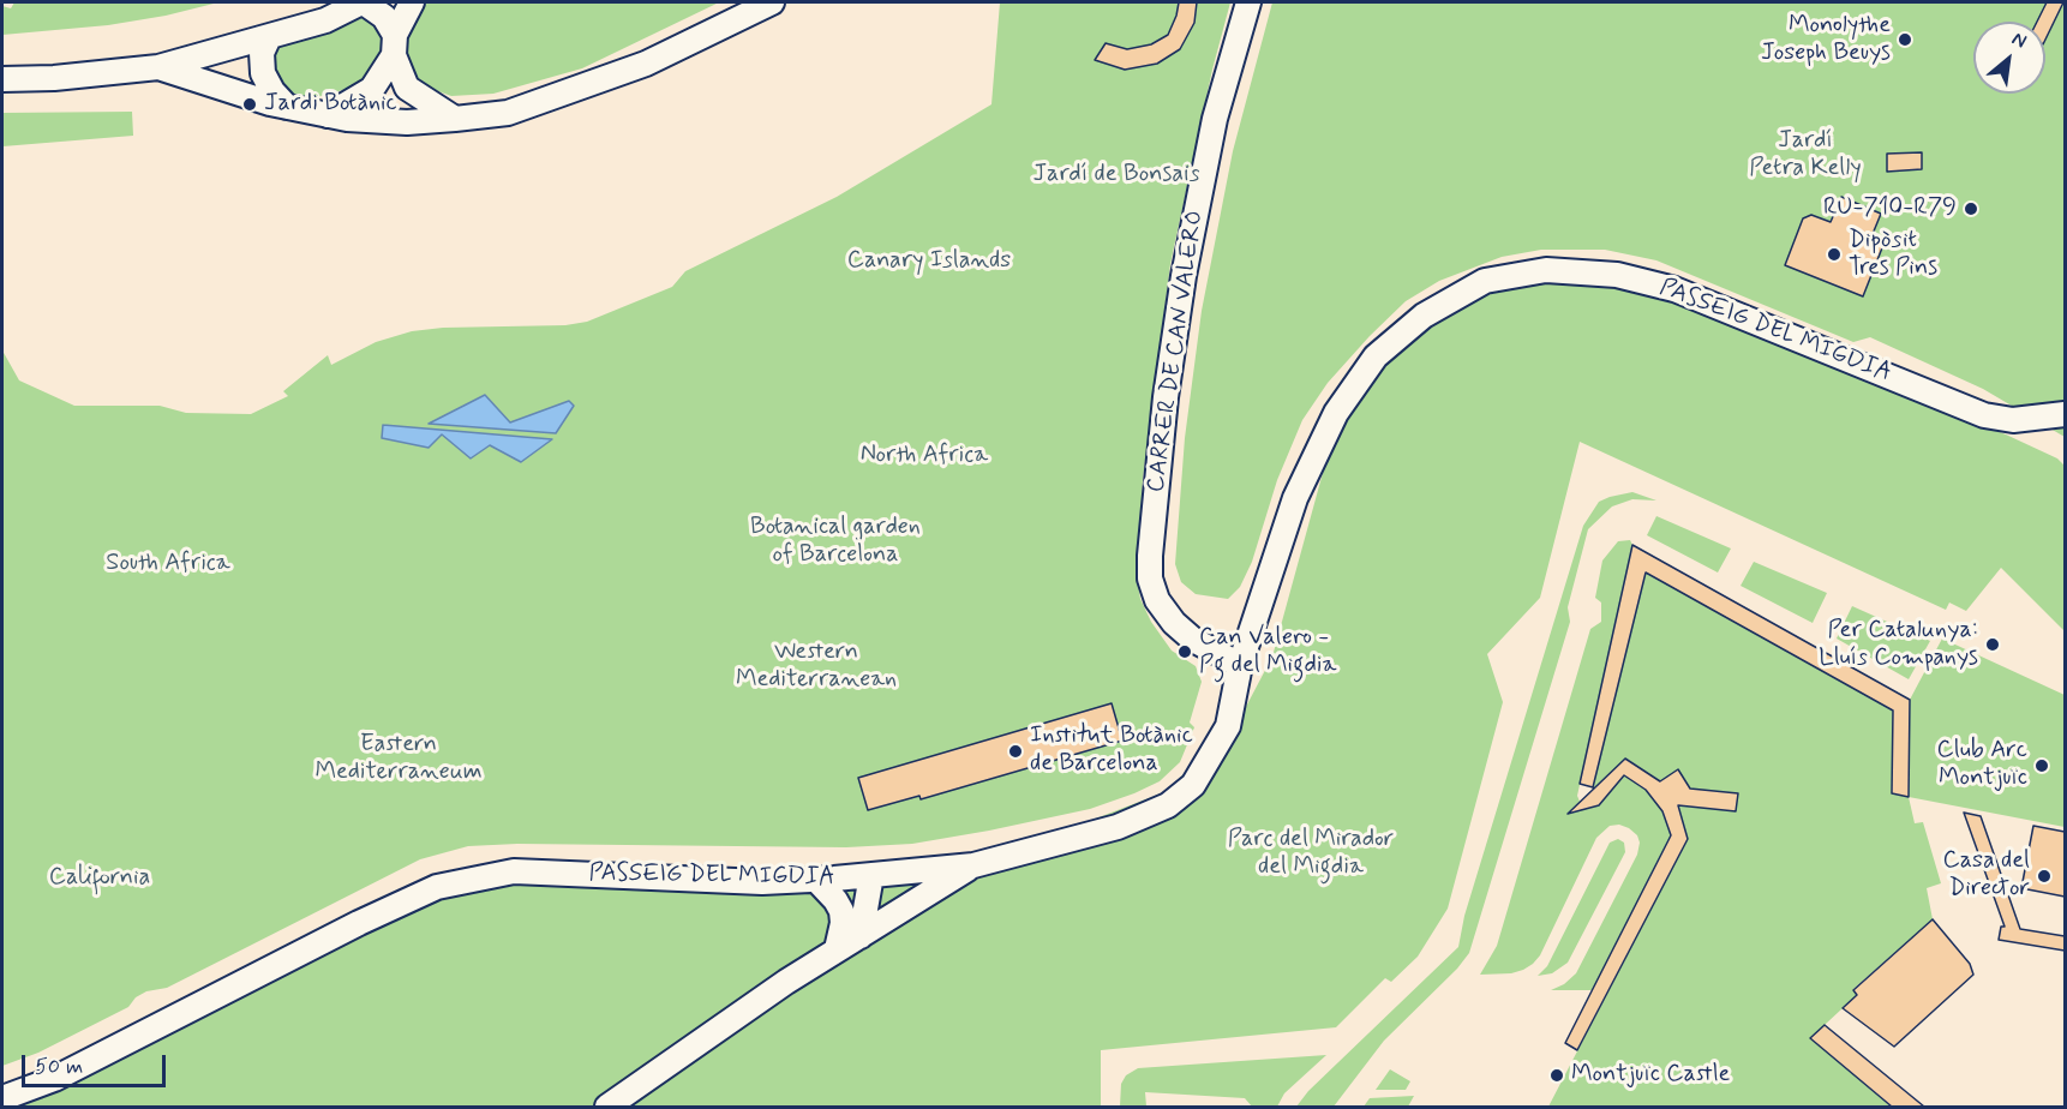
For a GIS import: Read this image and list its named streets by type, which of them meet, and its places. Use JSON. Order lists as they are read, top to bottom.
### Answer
{
  "streets": {
    "street": ["PASSEIG DEL MIGDIA", "CARRER DE CAN VALERO"]
  },
  "crossings": [
    ["PASSEIG DEL MIGDIA", "CARRER DE CAN VALERO"]
  ],
  "parks": [
    "Jardí Petra Kelly",
    "Jardí de Bonsais",
    "Canary Islands",
    "North Africa",
    "Botanical garden of Barcelona",
    "South Africa",
    "Western Mediterranean",
    "Eastern Mediterraneum",
    "Parc del Mirador del Migdia",
    "California"
  ],
  "places": [
    "Monolythe Joseph Beuys",
    "Jardi Botànic",
    "RU-710-R79",
    "Dipòsit Tres Pins",
    "Per Catalunya: Lluís Companys",
    "Can Valero - Pg del Migdia",
    "Institut Botànic de Barcelona",
    "Club Arc Montjuïc",
    "Casa del Director",
    "Montjuïc Castle"
  ],
  "scale_bar": "50 m",
  "north": "top right"
}
